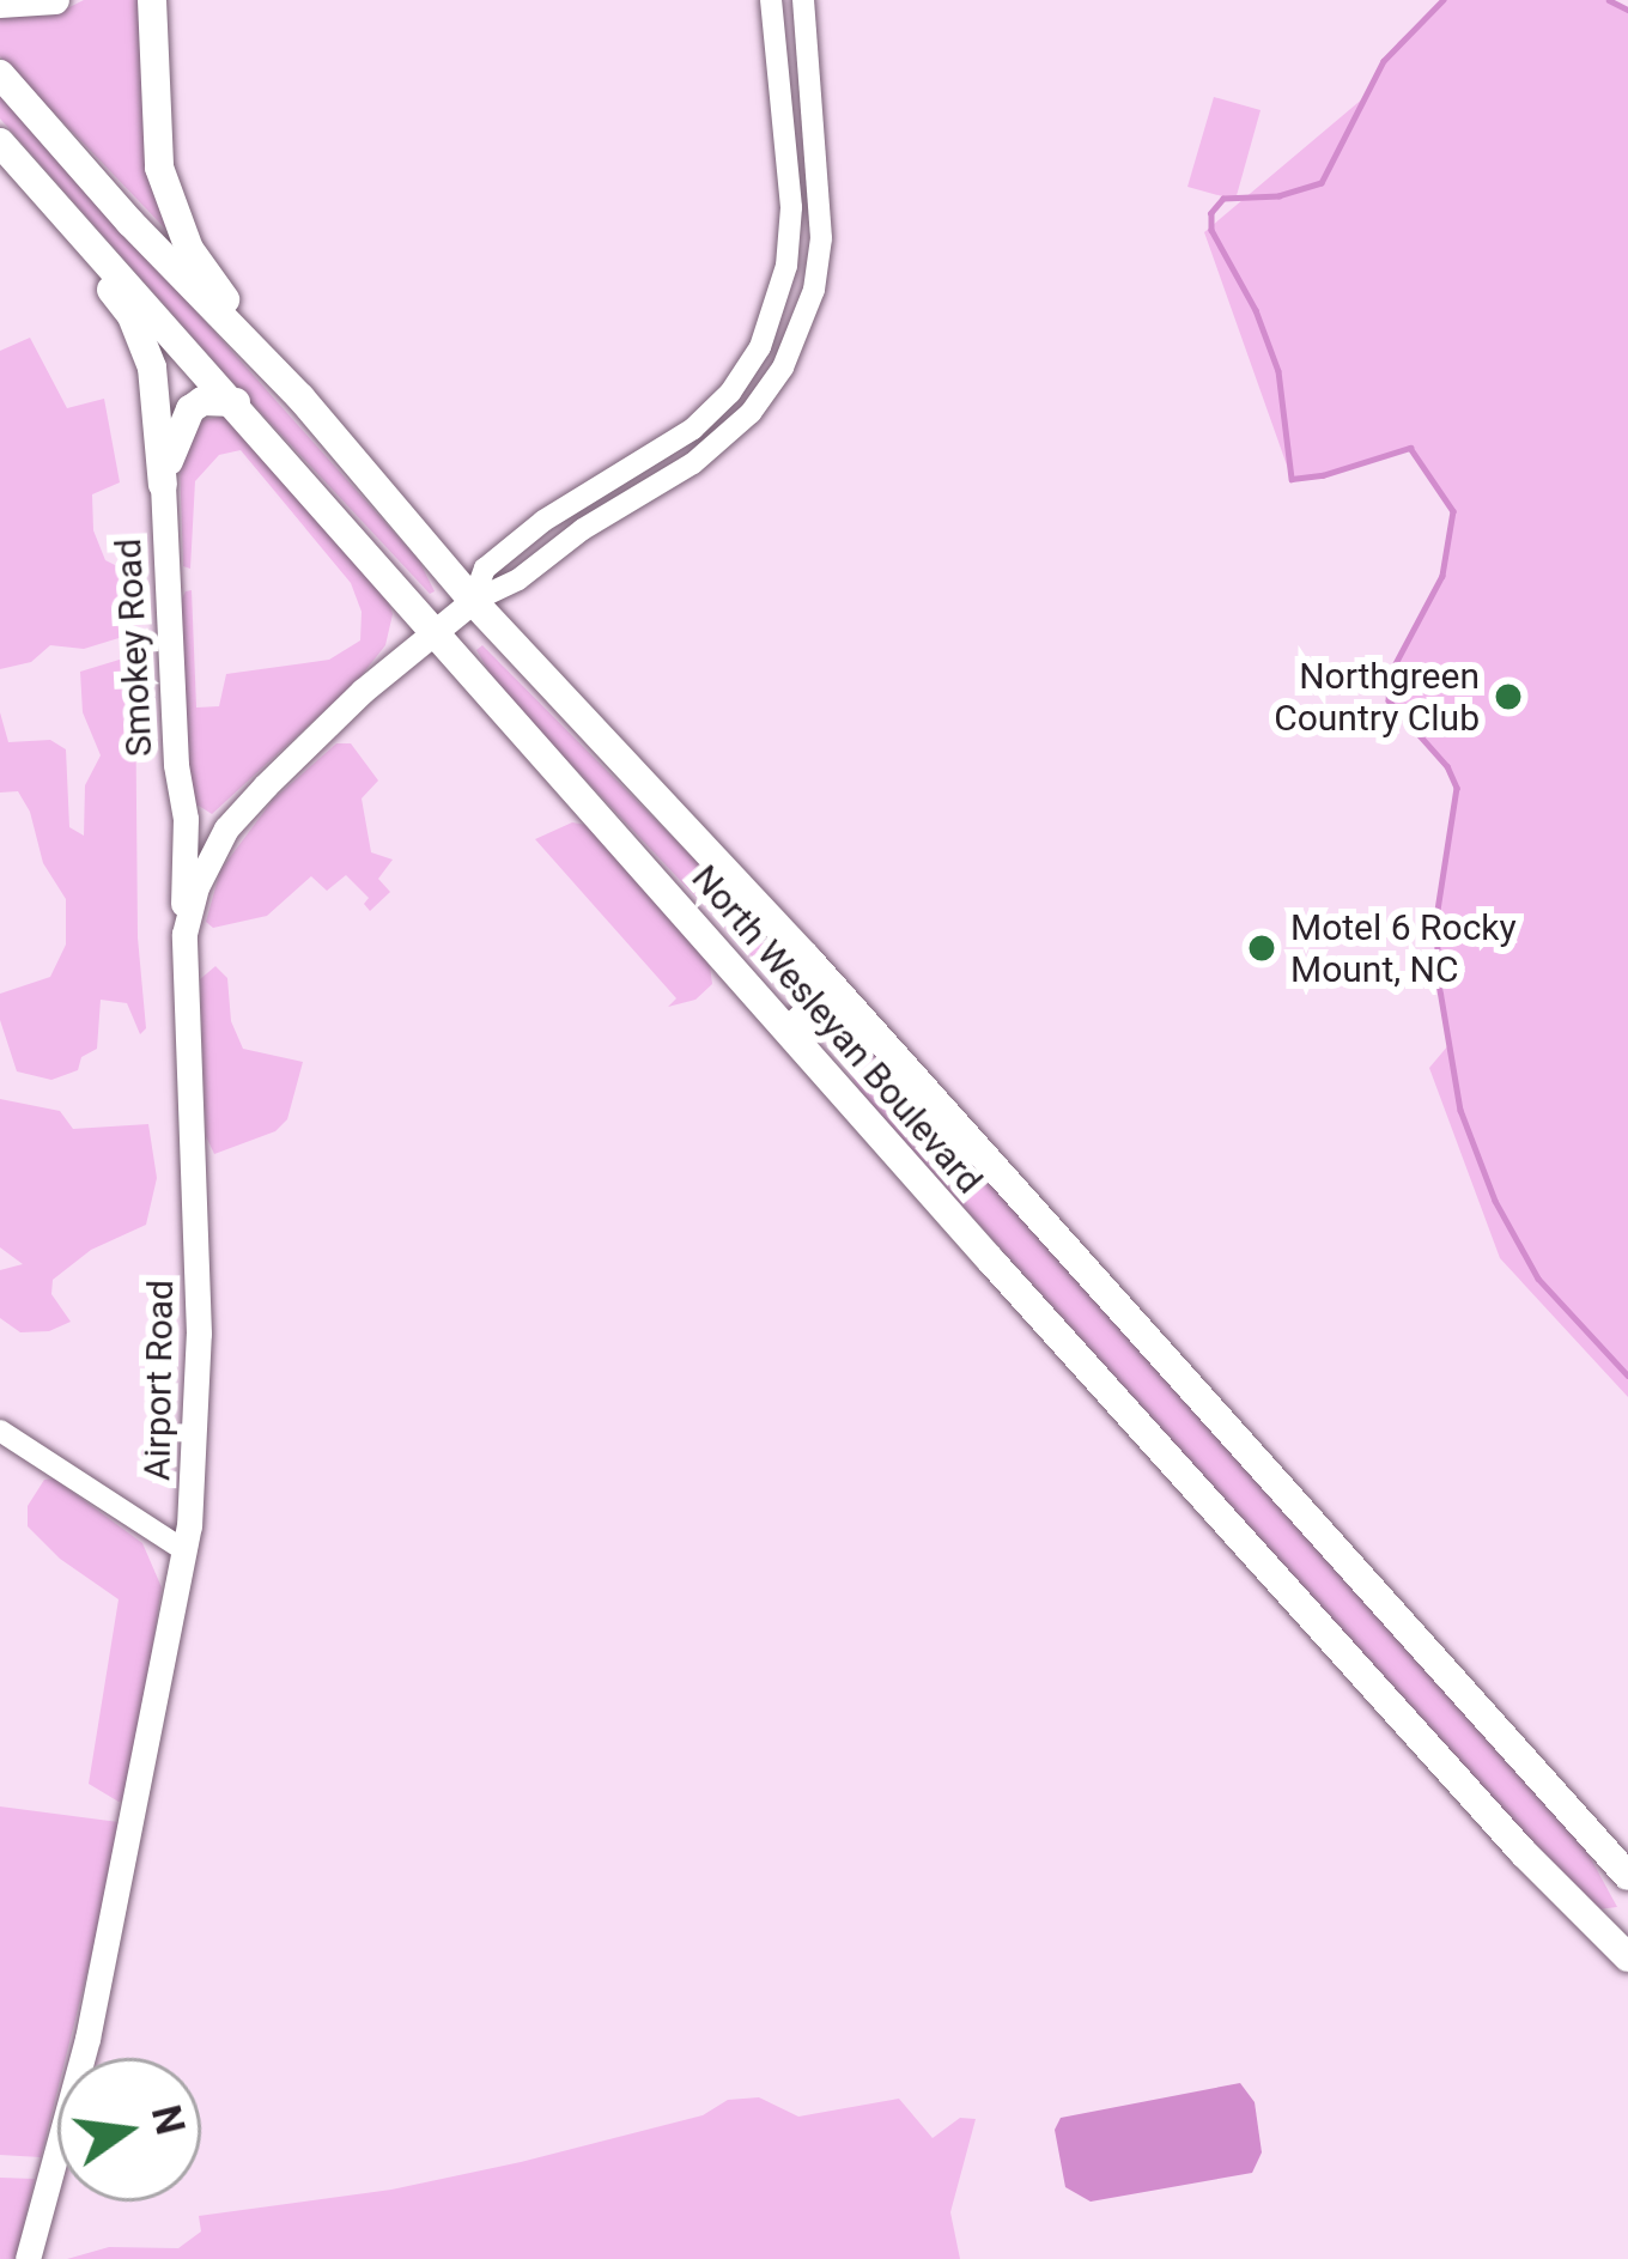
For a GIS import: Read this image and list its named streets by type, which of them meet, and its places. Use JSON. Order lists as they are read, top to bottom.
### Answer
{
  "streets": {
    "highway": ["North Wesleyan Boulevard"],
    "main road": ["Smokey Road", "Airport Road"]
  },
  "crossings": [
    ["Smokey Road", "Airport Road"],
    ["North Wesleyan Boulevard", "Airport Road"]
  ],
  "places": ["Northgreen Country Club", "Motel 6 Rocky Mount, NC"],
  "north": "right"
}
